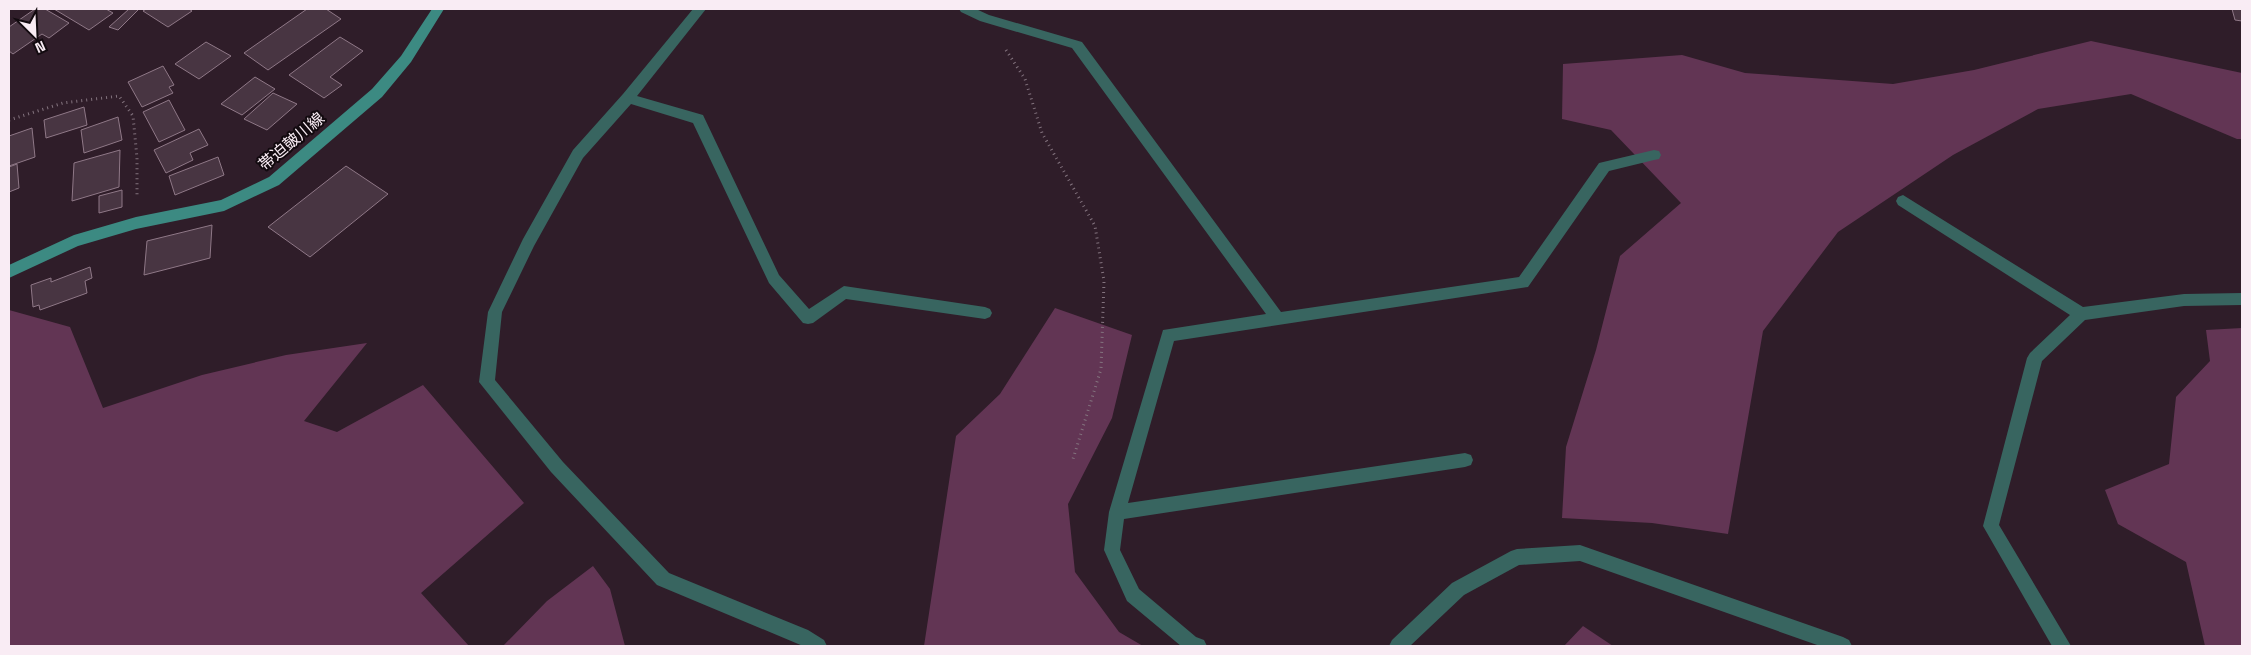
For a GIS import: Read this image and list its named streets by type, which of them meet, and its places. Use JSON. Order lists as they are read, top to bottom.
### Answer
{
  "streets": {
    "street": ["帯迫皷川線"]
  },
  "north": "bottom right"
}
